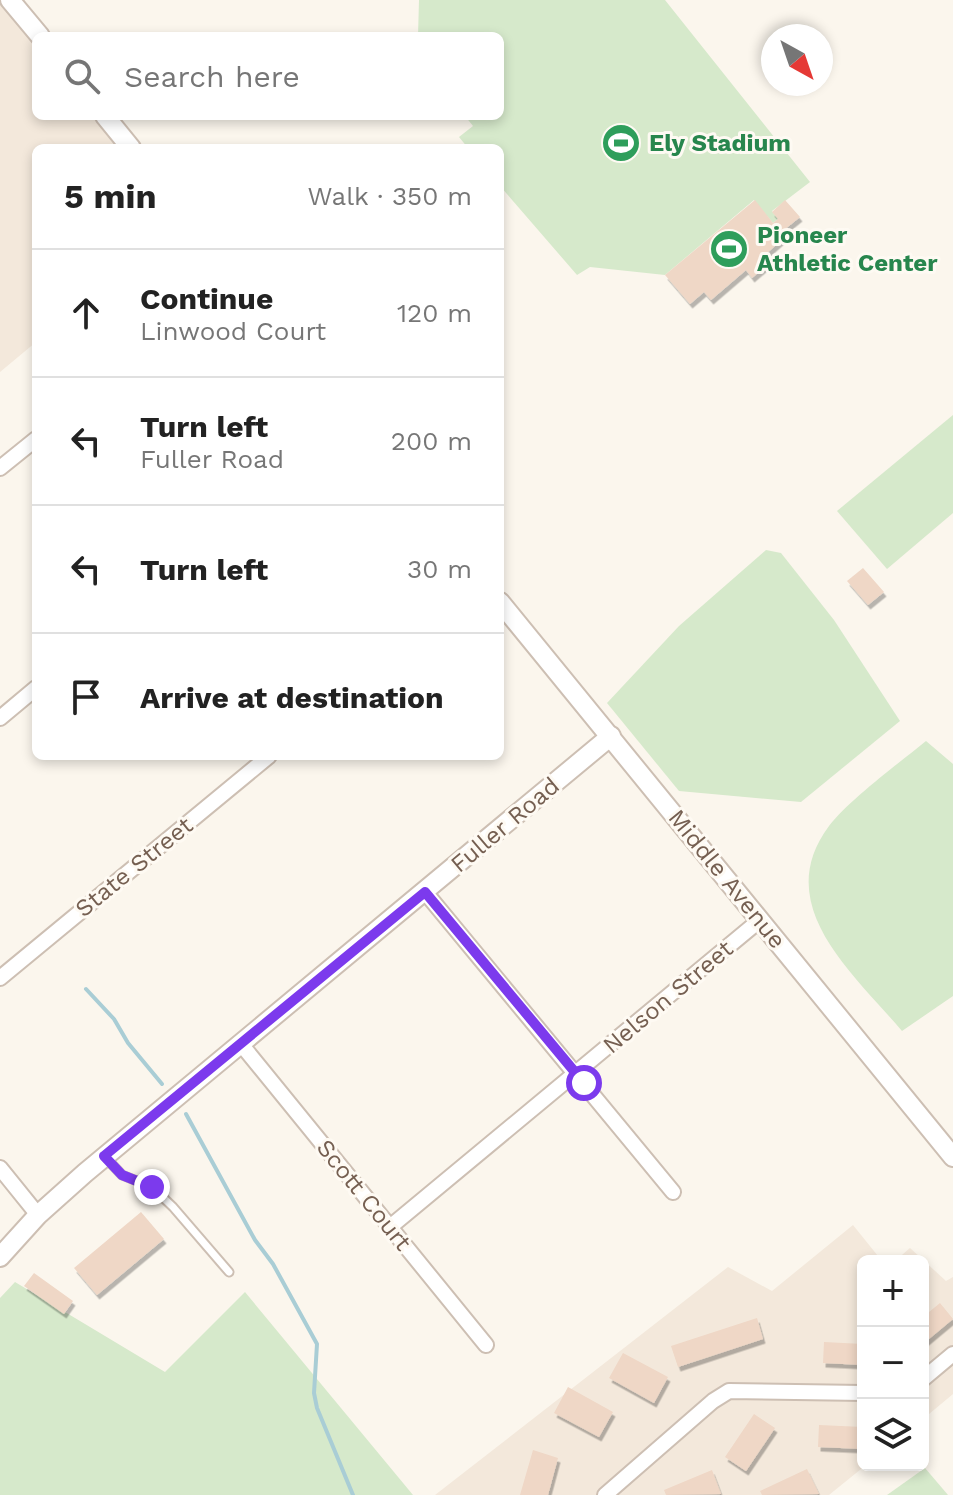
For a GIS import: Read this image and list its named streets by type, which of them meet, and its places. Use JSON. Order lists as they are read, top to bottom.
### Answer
{
  "streets": {
    "street": [
      "Fuller Road",
      "State Street",
      "Middle Avenue",
      "Nelson Street",
      "Scott Court"
    ]
  },
  "crossings": [
    ["Fuller Road", "Middle Avenue"],
    ["Fuller Road", "Scott Court"],
    ["Middle Avenue", "Nelson Street"],
    ["Nelson Street", "Scott Court"]
  ],
  "places": {
    "sports": ["Ely Stadium", "Pioneer Athletic Center"]
  },
  "north": "bottom right",
  "page": {
    "search": "Search here",
    "heading": ["5 min", "Walk · 350 m"],
    "list": [
      ["Continue", "Linwood Court", "120 m"],
      ["Turn left", "Fuller Road", "200 m"],
      ["Turn left", "30 m"],
      "Arrive at destination"
    ],
    "map_buttons": ["+", "−"]
  }
}
